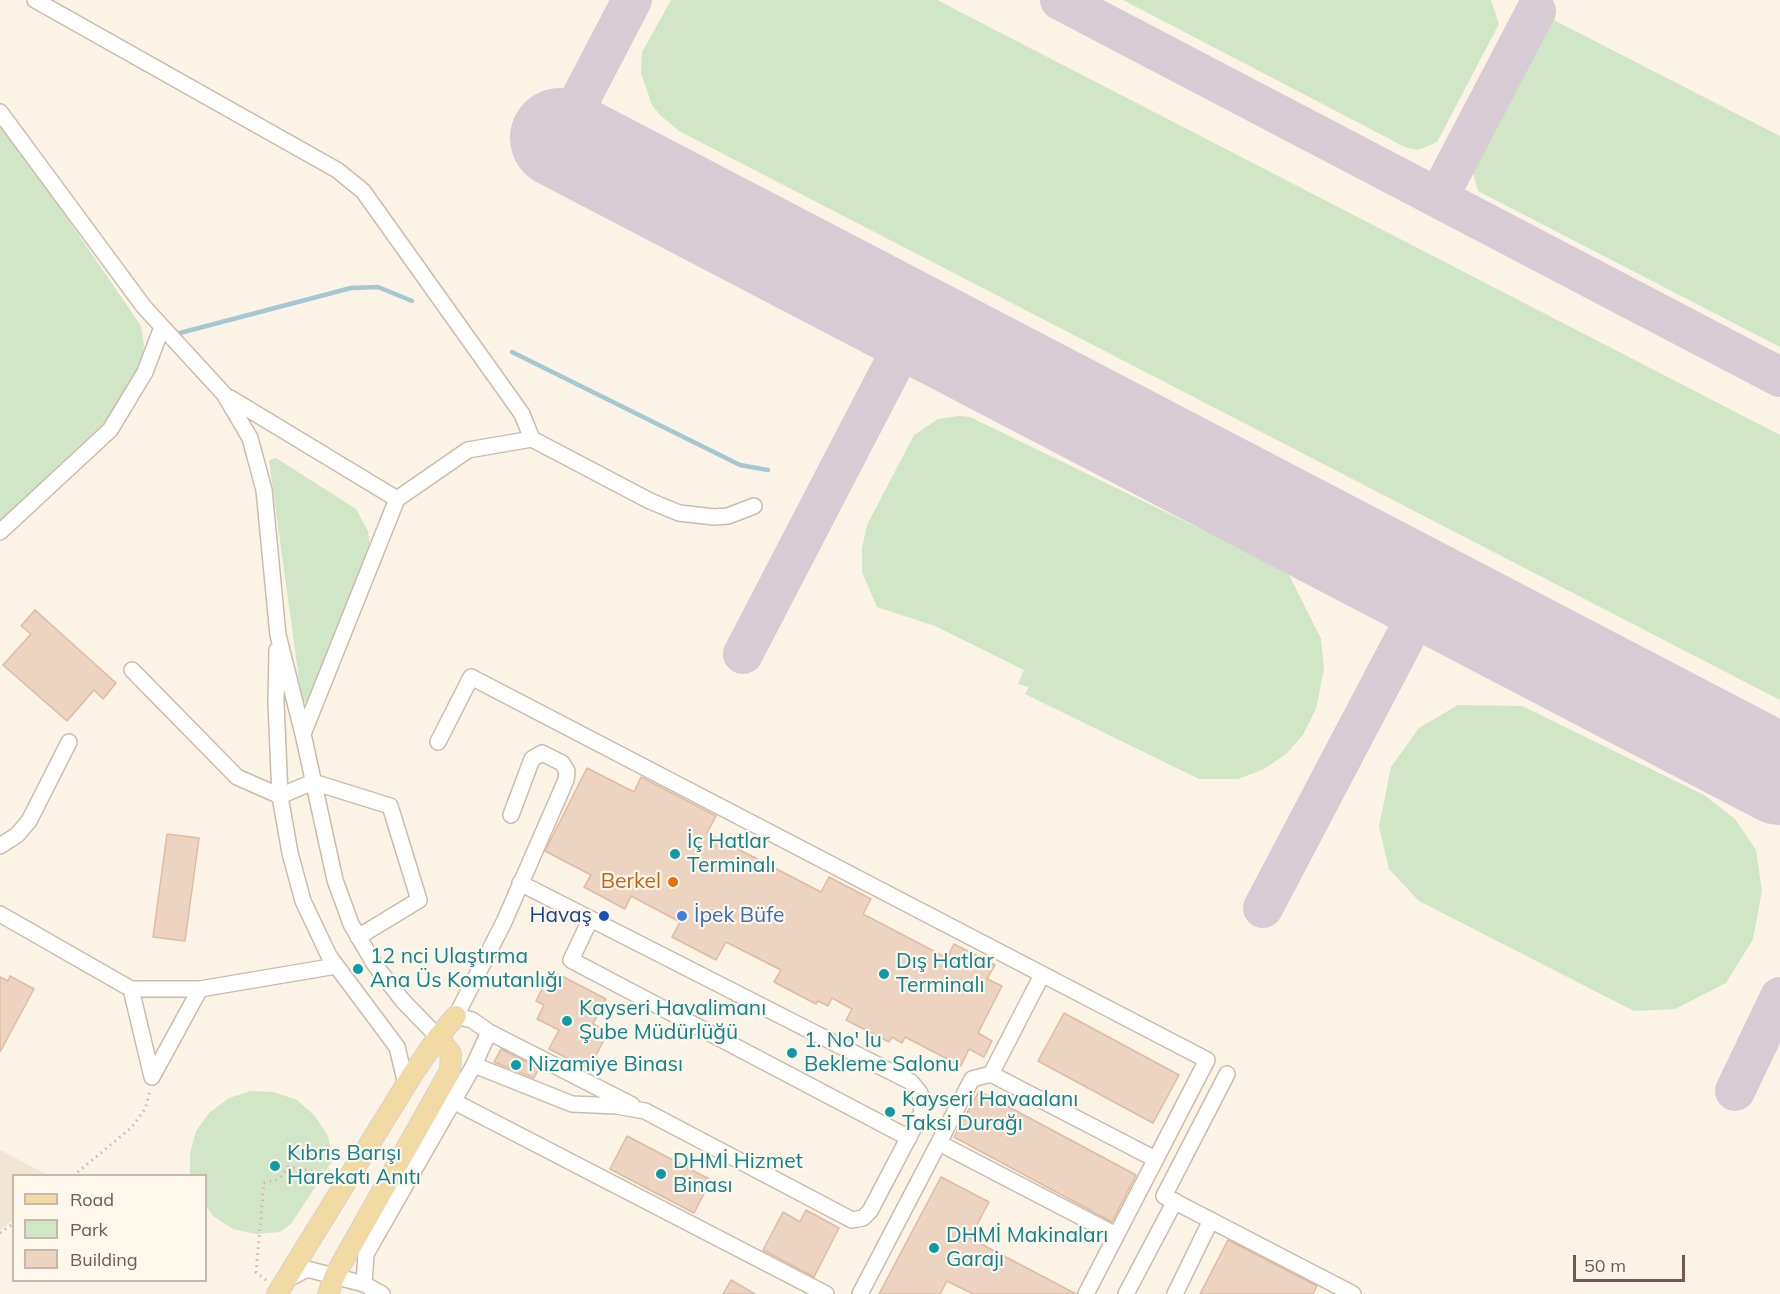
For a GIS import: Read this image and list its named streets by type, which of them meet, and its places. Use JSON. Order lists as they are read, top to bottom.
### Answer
{
  "places": [
    "İç Hatlar Terminalı",
    "Berkel",
    "Havaş",
    "İpek Büfe",
    "12 nci Ulaştırma Ana Üs Komutanlığı",
    "Dış Hatlar Terminalı",
    "Kayseri Havalimanı Şube Müdürlüğü",
    "1. No' lu Bekleme Salonu",
    "Nizamiye Binası",
    "Kayseri Havaalanı Taksi Durağı",
    "Kıbrıs Barışı Harekatı Anıtı",
    "DHMİ Hizmet Binası",
    "DHMİ Makinaları Garajı"
  ],
  "legend": ["Road", "Park", "Building"],
  "scale_bar": "50 m"
}
